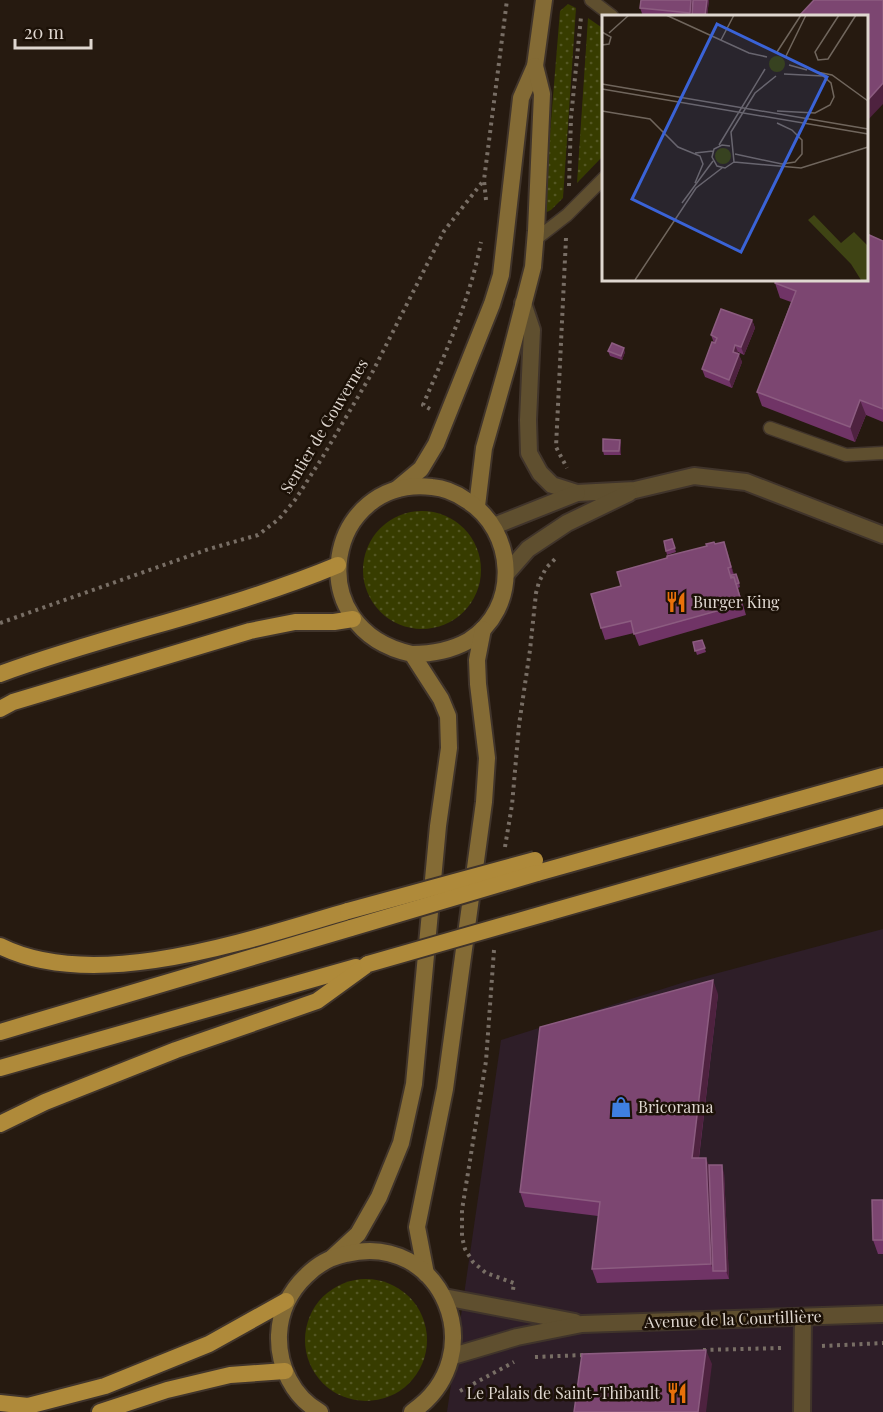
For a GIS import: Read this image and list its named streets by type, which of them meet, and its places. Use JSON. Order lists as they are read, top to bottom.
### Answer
{
  "streets": {
    "street": ["Avenue de la Courtillière"],
    "path": ["Sentier de Gouvernes"]
  },
  "places": {
    "restaurant": ["Burger King", "Le Palais de Saint-Thibault"],
    "shop": ["Bricorama"]
  },
  "scale_bar": "20 m"
}
